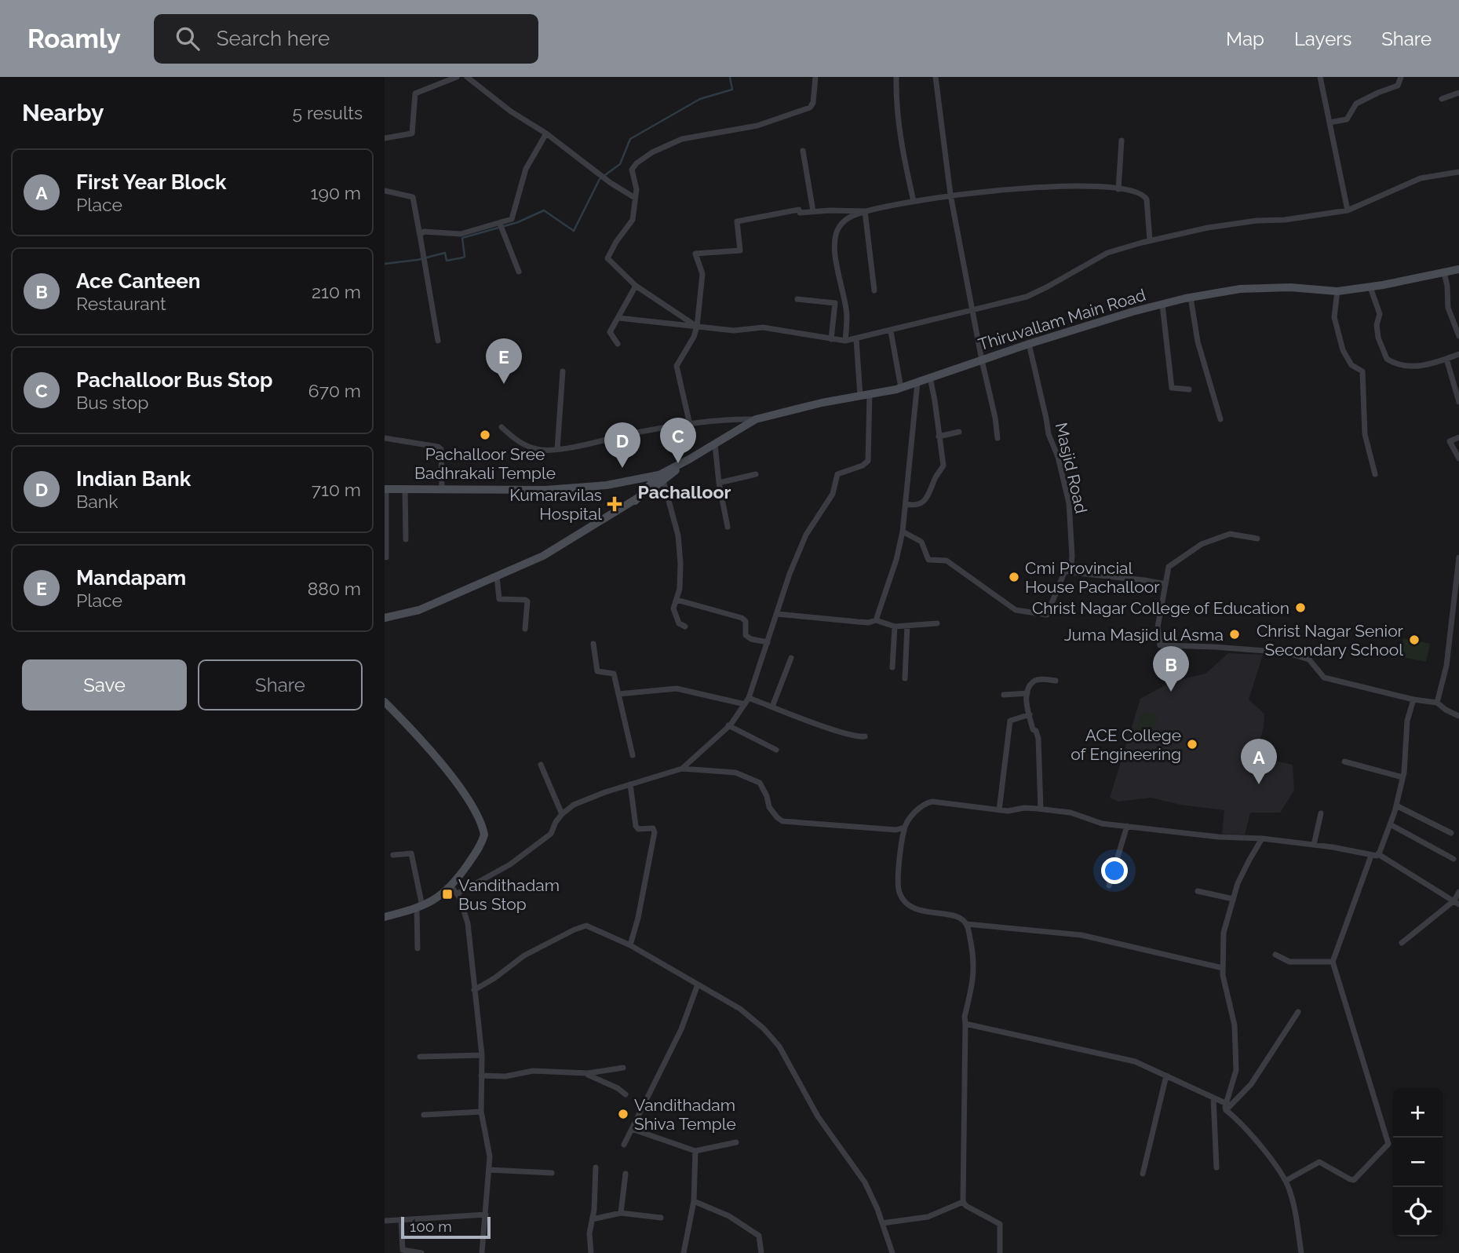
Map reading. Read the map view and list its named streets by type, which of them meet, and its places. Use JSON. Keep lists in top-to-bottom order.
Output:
{
  "streets": {
    "main road": ["Thiruvallam Main Road"],
    "street": ["Masjid Road"]
  },
  "crossings": [
    ["Thiruvallam Main Road", "Masjid Road"]
  ],
  "districts": ["Pachalloor"],
  "places": {
    "other": [
      "Pachalloor Sree Badhrakali Temple",
      "Cmi Provincial House Pachalloor",
      "Christ Nagar College of Education",
      "Juma Masjid ul Asma",
      "Christ Nagar Senior Secondary School",
      "ACE College of Engineering",
      "Vandithadam Shiva Temple"
    ],
    "health": ["Kumaravilas Hospital"],
    "transit": ["Vandithadam Bus Stop"]
  },
  "scale_bar": "100 m",
  "page": {
    "header": "Roamly",
    "search": "Search here",
    "nav": ["Map", "Layers", "Share"],
    "heading": ["Nearby", "5 results"],
    "list": [
      {
        "mark": "A",
        "name": "First Year Block",
        "note": "Place",
        "value": "190 m"
      },
      {
        "mark": "B",
        "name": "Ace Canteen",
        "note": "Restaurant",
        "value": "210 m"
      },
      {
        "mark": "C",
        "name": "Pachalloor Bus Stop",
        "note": "Bus stop",
        "value": "670 m"
      },
      {
        "mark": "D",
        "name": "Indian Bank",
        "note": "Bank",
        "value": "710 m"
      },
      {
        "mark": "E",
        "name": "Mandapam",
        "note": "Place",
        "value": "880 m"
      }
    ],
    "pins": [
      "E",
      "C",
      "D",
      "B",
      "A"
    ],
    "buttons": ["Save", "Share"],
    "map_buttons": ["+", "−"],
    "scale": "100 m"
  }
}
